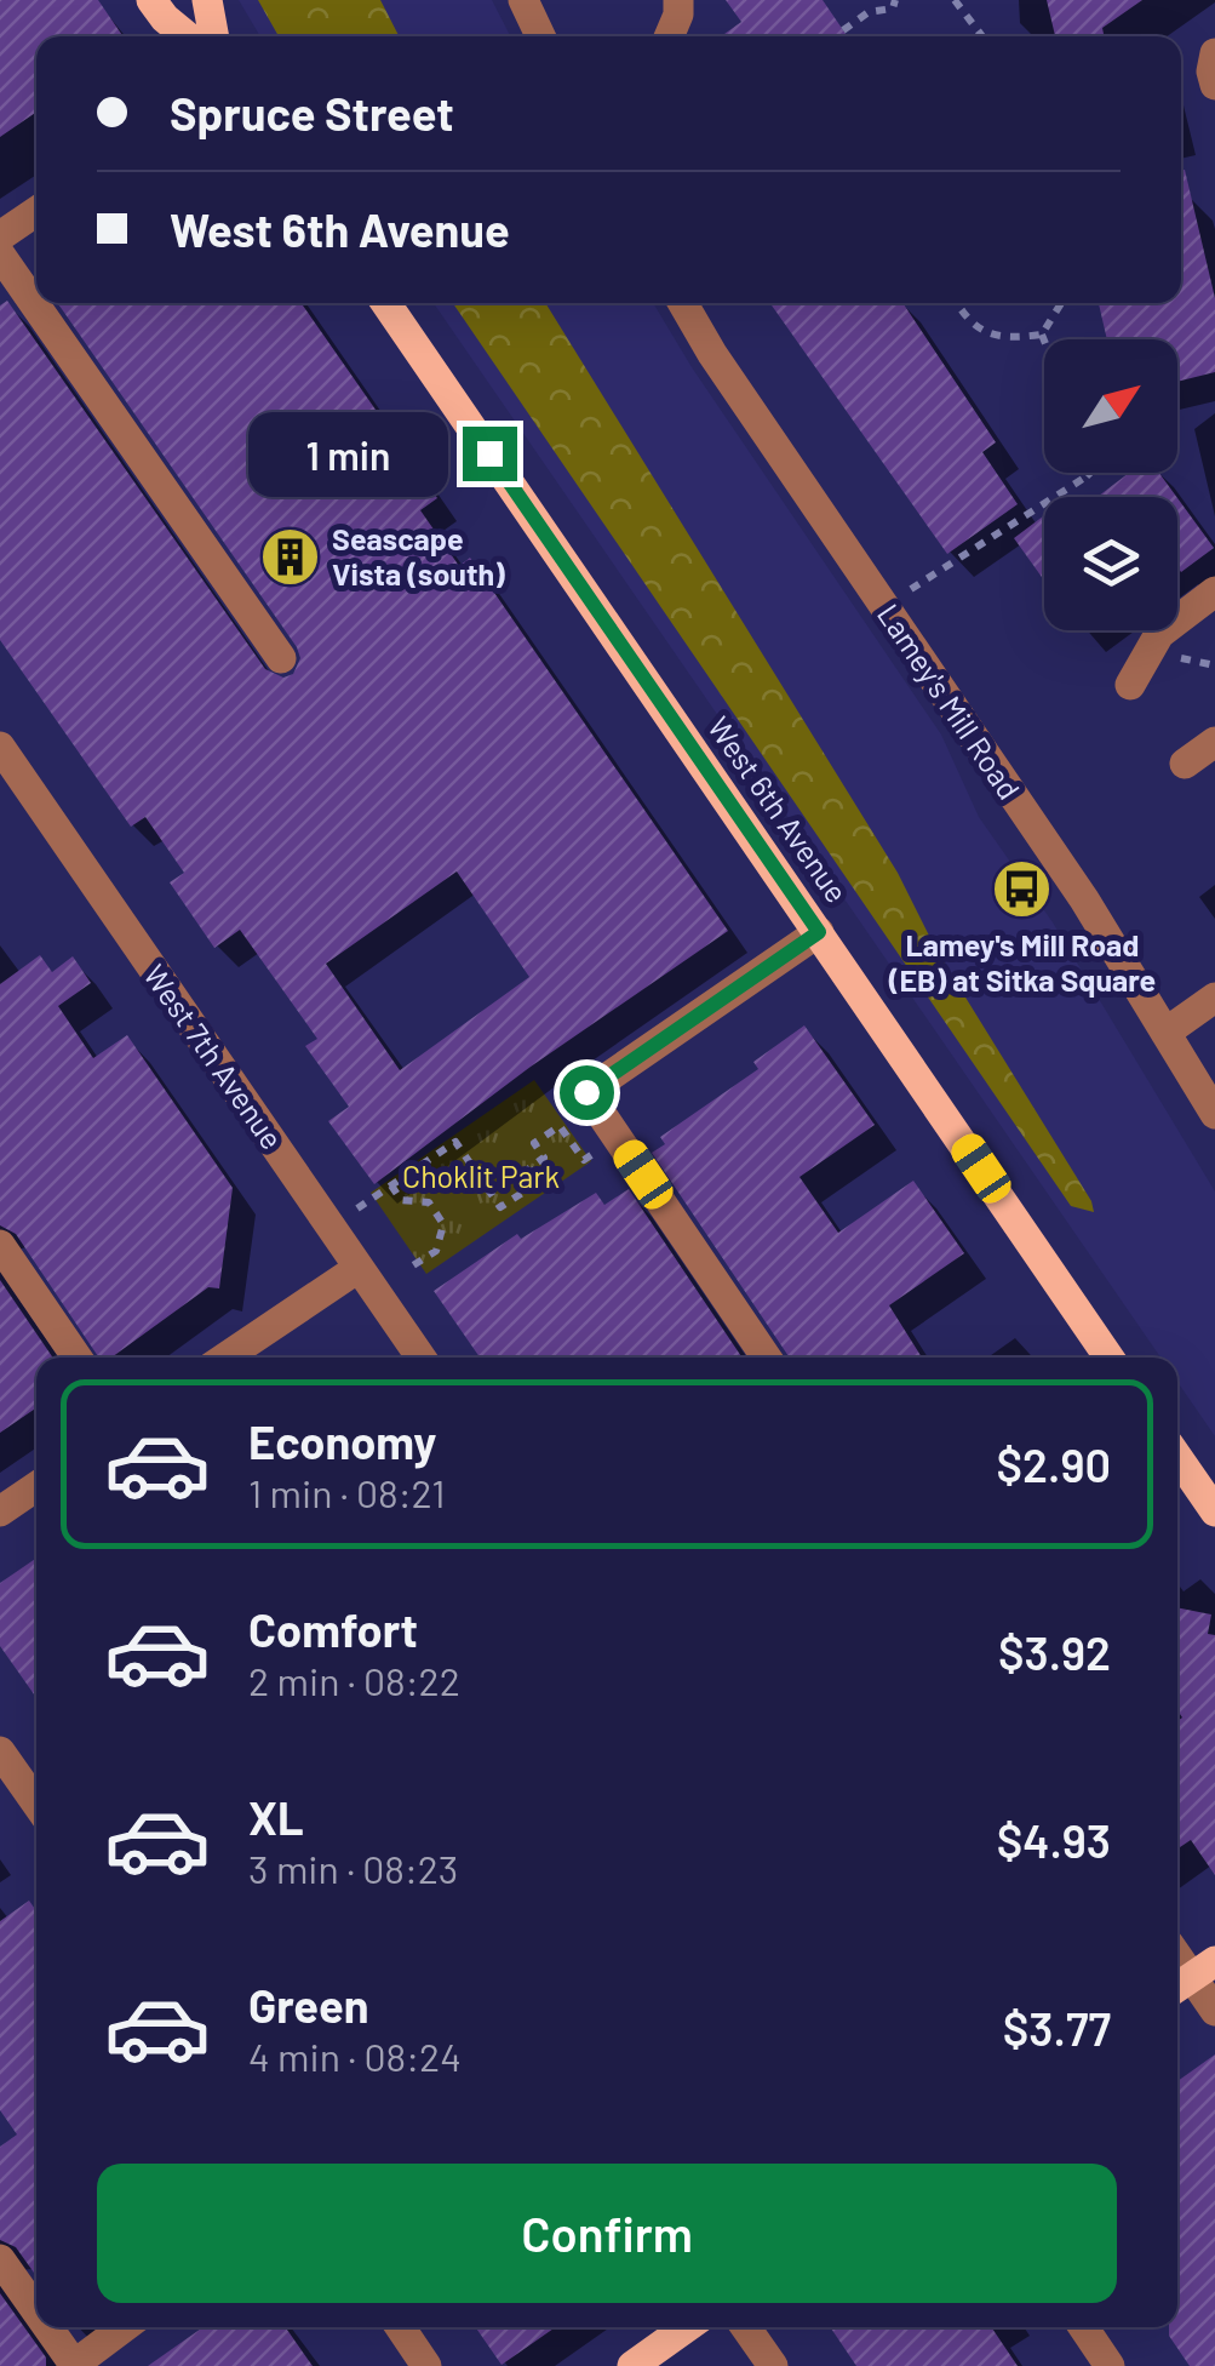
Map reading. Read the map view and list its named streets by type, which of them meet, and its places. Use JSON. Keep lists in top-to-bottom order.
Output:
{
  "streets": {
    "main road": ["West 6th Avenue"],
    "street": ["Lamey's Mill Road", "West 7th Avenue"]
  },
  "parks": ["Choklit Park"],
  "places": {
    "building": ["Seascape Vista (south)"],
    "bus stop": ["Lamey's Mill Road (EB) at Sitka Square"]
  },
  "north": "top right",
  "page": {
    "banner": ["Spruce Street", "West 6th Avenue"],
    "bubble": "1 min",
    "list": [
      {
        "name": "Economy",
        "note": "1 min · 08:21",
        "value": "$2.90"
      },
      {
        "name": "Comfort",
        "note": "2 min · 08:22",
        "value": "$3.92"
      },
      {
        "name": "XL",
        "note": "3 min · 08:23",
        "value": "$4.93"
      },
      {
        "name": "Green",
        "note": "4 min · 08:24",
        "value": "$3.77"
      }
    ],
    "buttons": "Confirm"
  }
}
